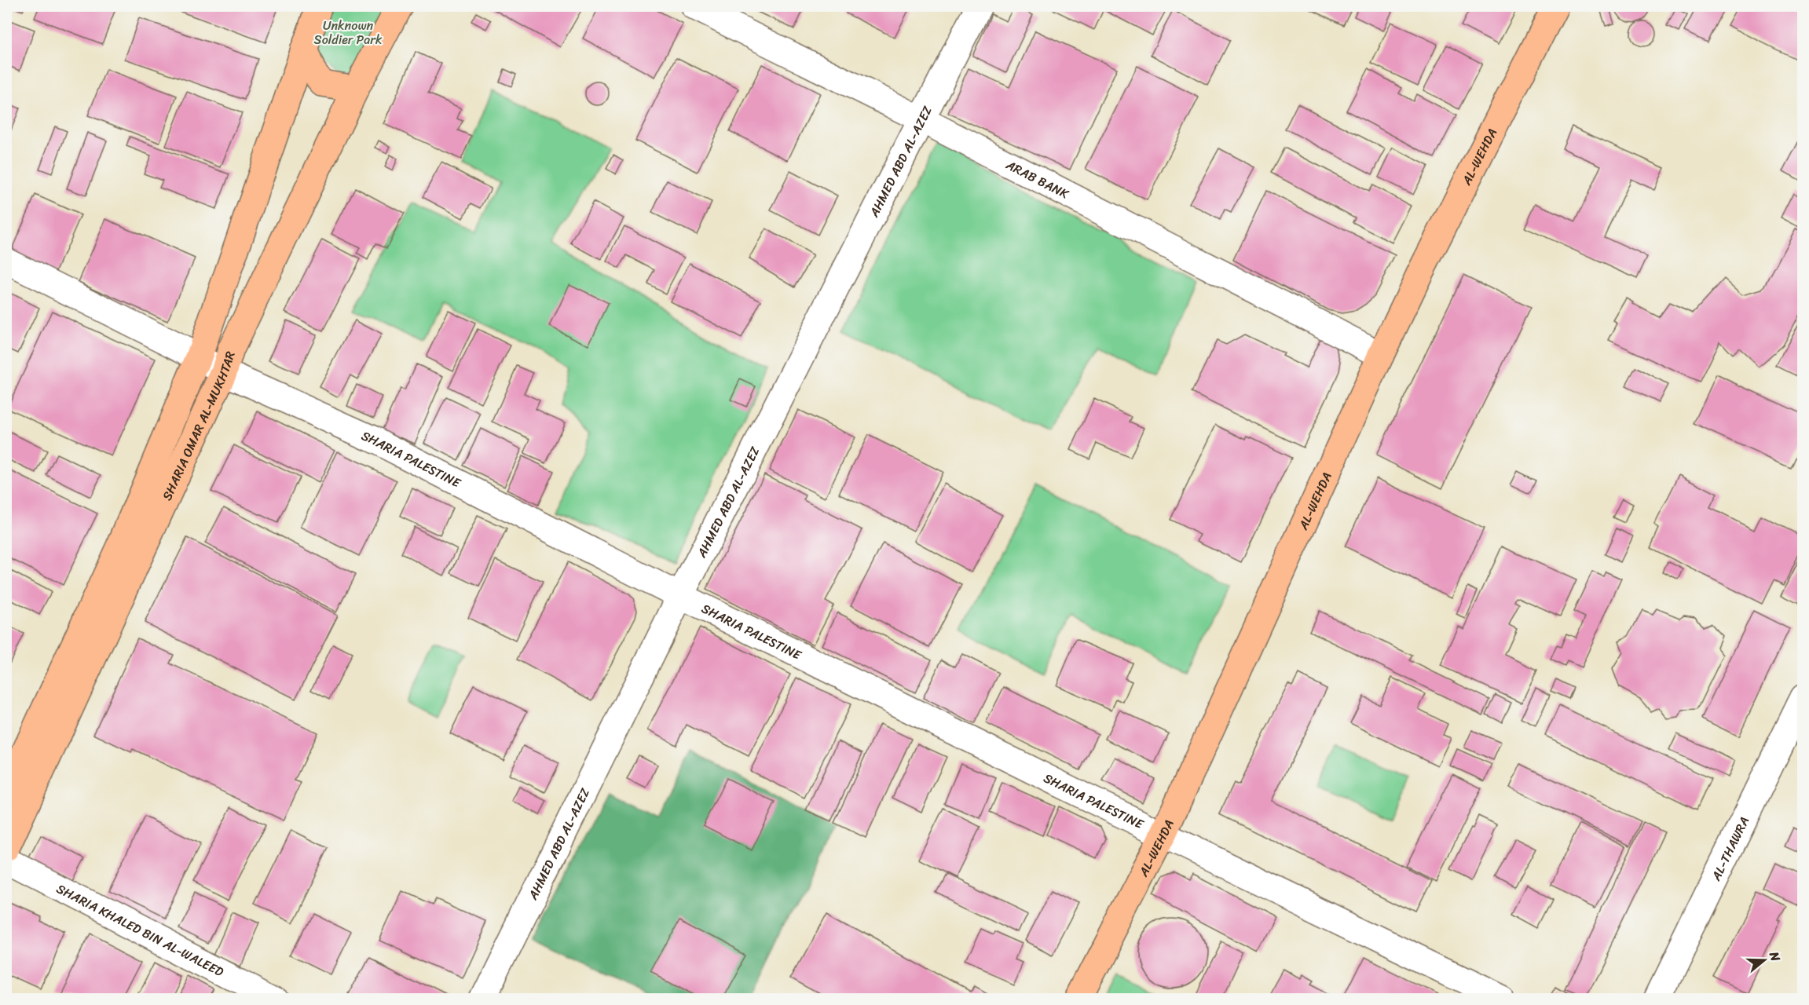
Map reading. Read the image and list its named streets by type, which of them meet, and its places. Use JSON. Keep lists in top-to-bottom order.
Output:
{
  "streets": {
    "main road": ["AL-WEHDA", "SHARIA OMAR AL-MUKHTAR"],
    "street": [
      "AHMED ABD AL-AZEZ",
      "ARAB BANK",
      "SHARIA PALESTINE",
      "AL-THAWRA",
      "SHARIA KHALED BIN AL-WALEED"
    ]
  },
  "crossings": [
    ["AL-WEHDA", "ARAB BANK"],
    ["AL-WEHDA", "SHARIA PALESTINE"],
    ["AHMED ABD AL-AZEZ", "ARAB BANK"],
    ["AHMED ABD AL-AZEZ", "SHARIA PALESTINE"],
    ["SHARIA OMAR AL-MUKHTAR", "SHARIA PALESTINE"]
  ],
  "parks": ["Unknown Soldier Park"],
  "north": "right"
}
